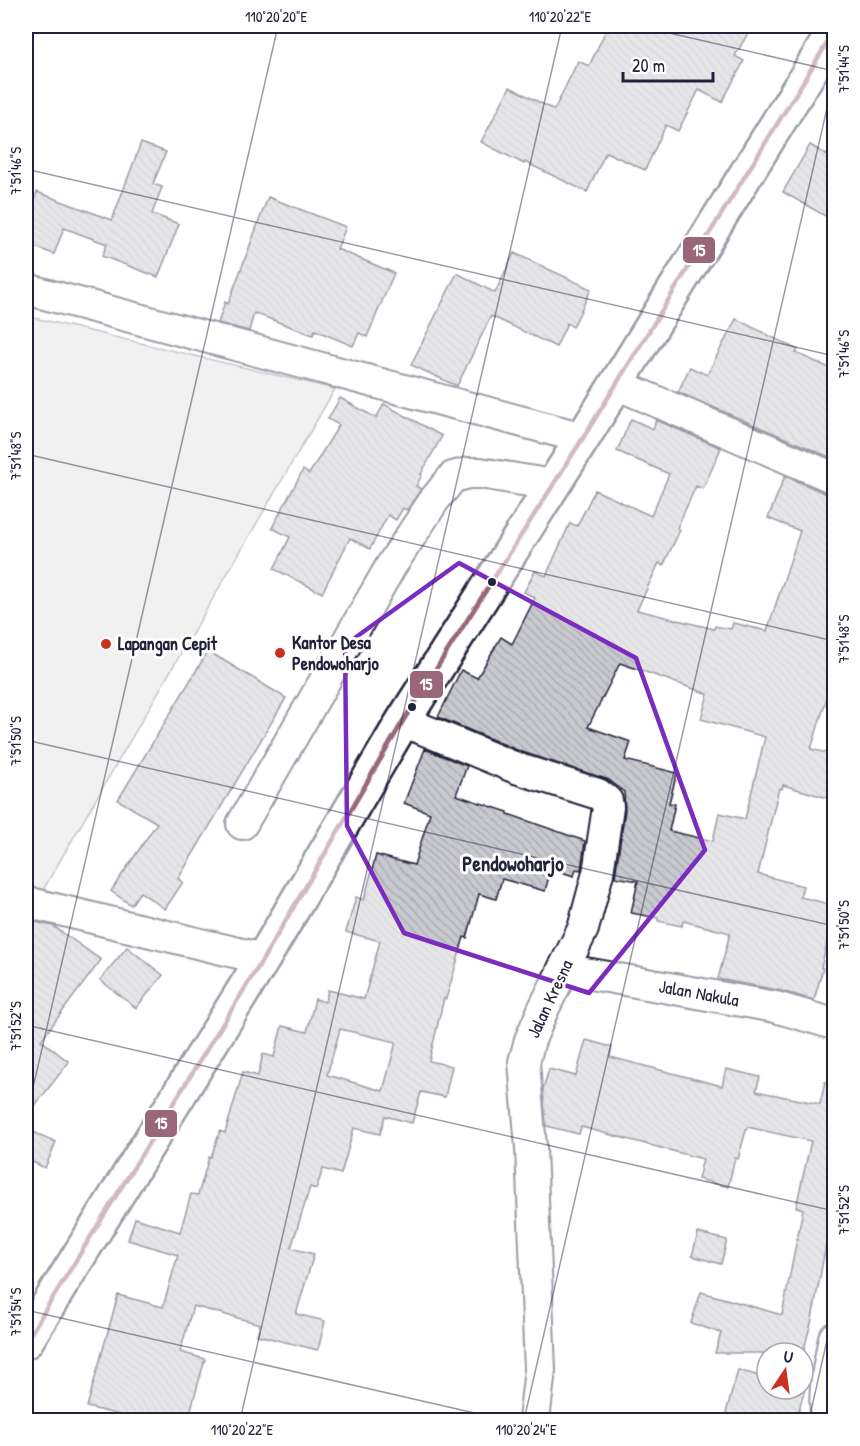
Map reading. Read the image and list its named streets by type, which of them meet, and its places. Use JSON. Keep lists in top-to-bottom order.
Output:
{
  "streets": {
    "street": ["Jalan Nakula", "Jalan Kresna"]
  },
  "crossings": [
    ["Jalan Nakula", "Jalan Kresna"]
  ],
  "districts": ["Pendowoharjo"],
  "places": ["Lapangan Cepit", "Kantor Desa Pendowoharjo"],
  "lines": ["transit line 15"],
  "scale_bar": "20 m",
  "north": "top",
  "coordinates": [
    "110°20'20\"E",
    "110°20'22\"E",
    "7°51'44\"S",
    "7°51'46\"S",
    "7°51'48\"S",
    "7°51'50\"S",
    "7°51'52\"S",
    "7°51'54\"S",
    "110°20'24\"E"
  ]
}
